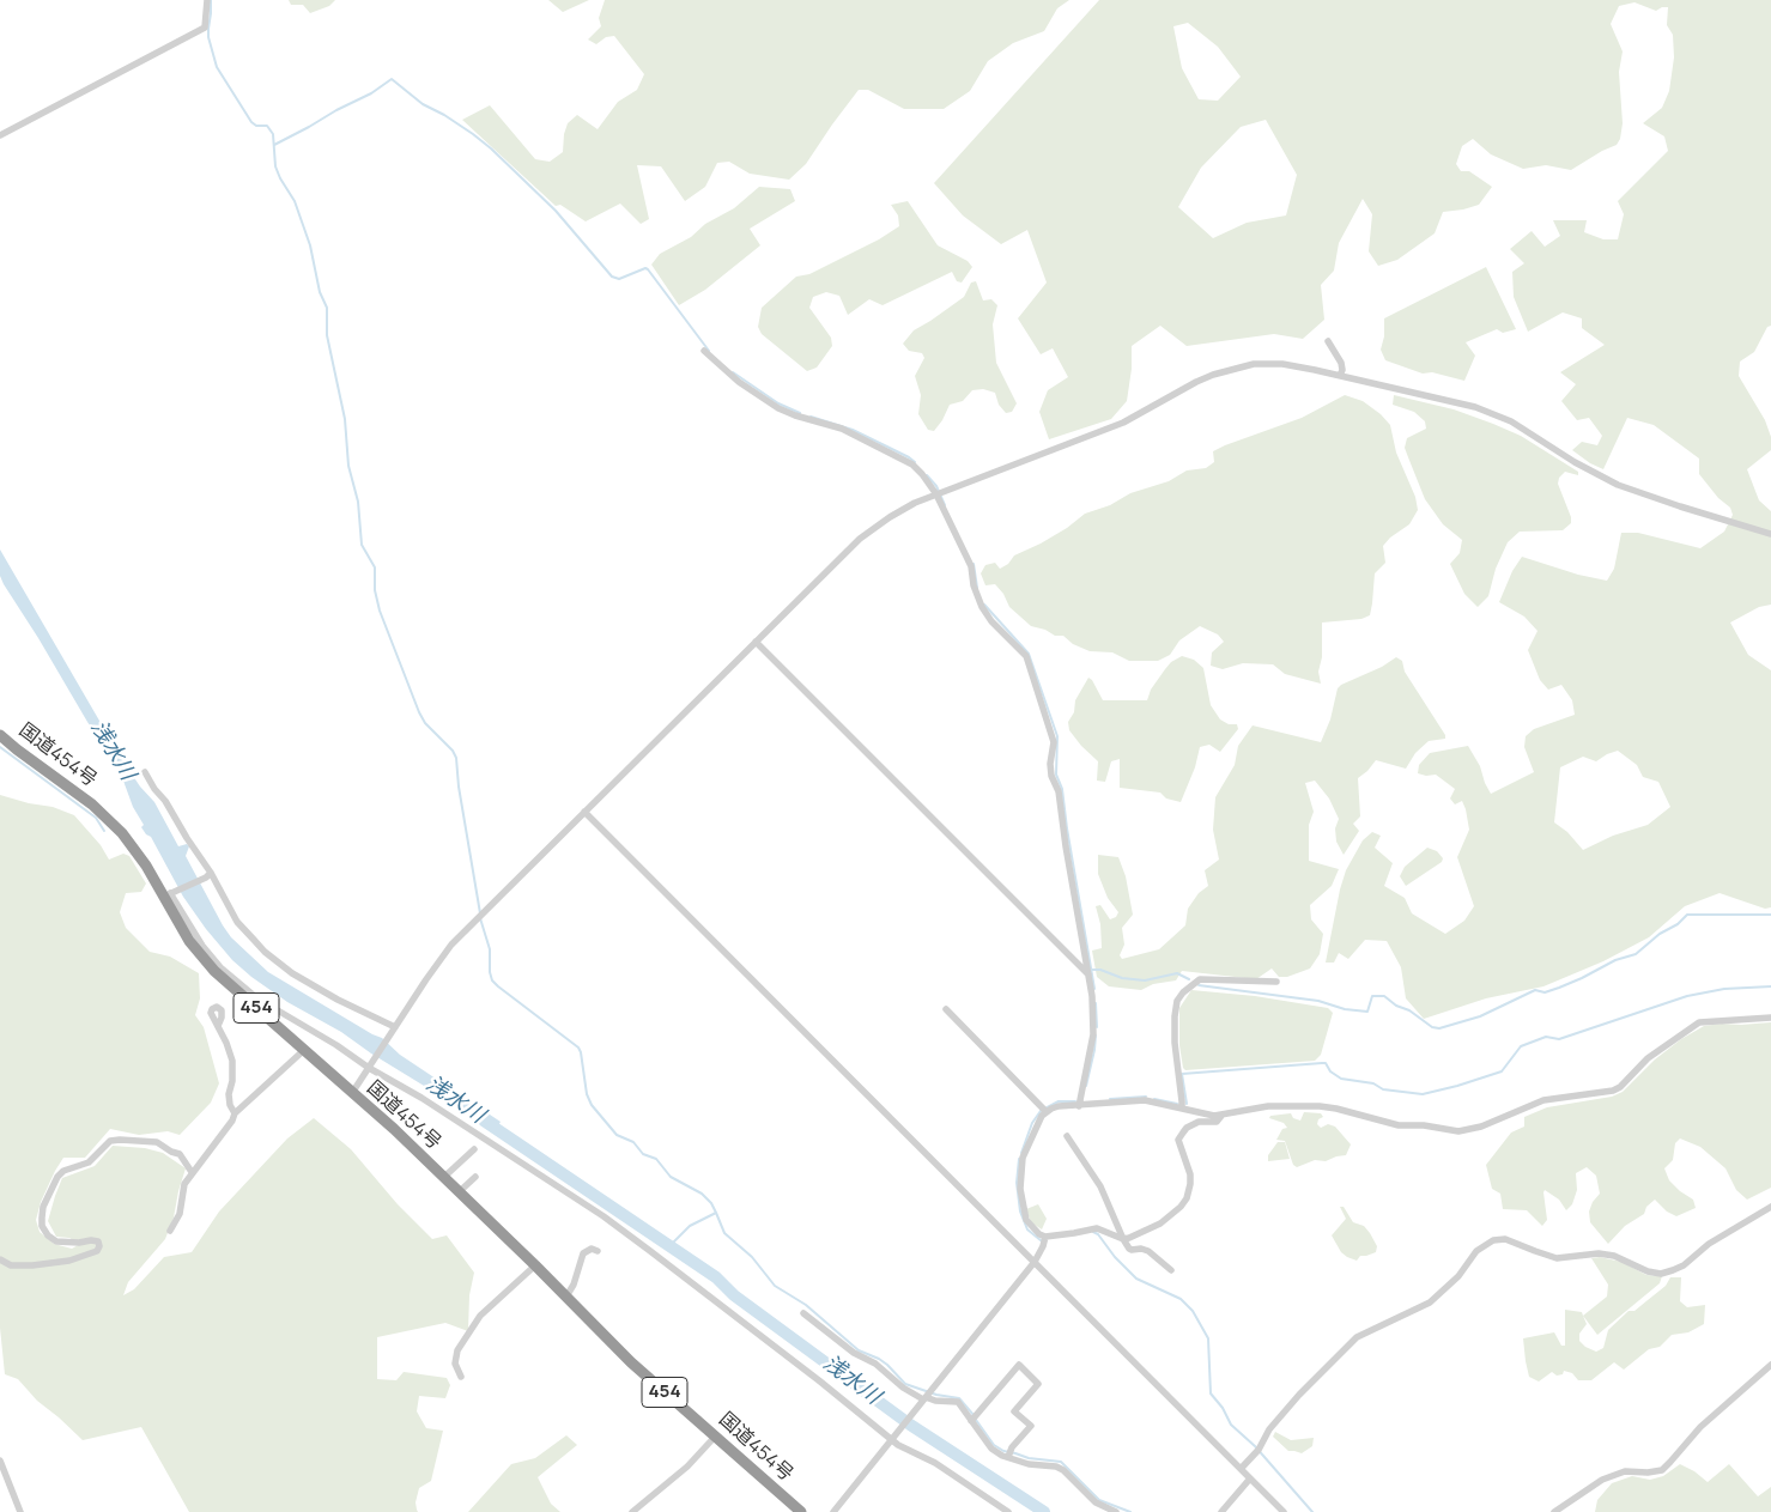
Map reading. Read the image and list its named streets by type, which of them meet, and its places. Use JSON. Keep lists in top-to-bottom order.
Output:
{
  "streets": {
    "highway": ["国道454号", "454"]
  },
  "water": ["浅水川"]
}
